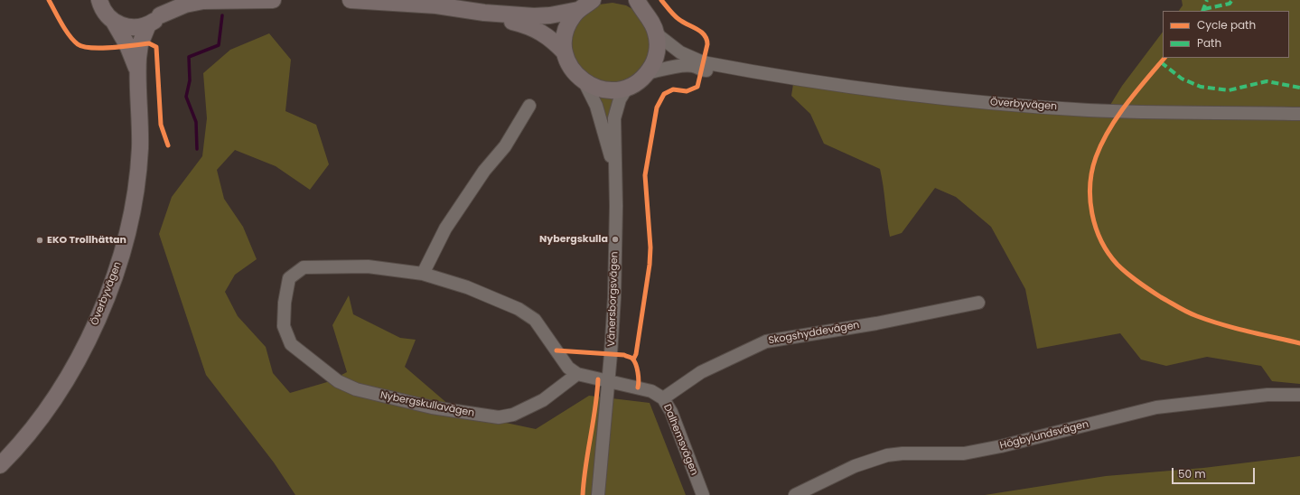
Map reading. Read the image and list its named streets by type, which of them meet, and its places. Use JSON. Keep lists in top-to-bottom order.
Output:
{
  "streets": {
    "main road": ["Överbyvägen", "Vänersborgsvägen"],
    "street": [
      "Skogshyddevägen",
      "Nybergskullavägen",
      "Högbylundsvägen",
      "Dalhemsvägen"
    ]
  },
  "crossings": [
    ["Överbyvägen", "Vänersborgsvägen"],
    ["Vänersborgsvägen", "Nybergskullavägen"],
    ["Vänersborgsvägen", "Dalhemsvägen"],
    ["Skogshyddevägen", "Dalhemsvägen"],
    ["Nybergskullavägen", "Dalhemsvägen"]
  ],
  "places": ["Nybergskulla", "EKO Trollhättan"],
  "legend": ["Cycle path", "Path"],
  "scale_bar": "50 m"
}
